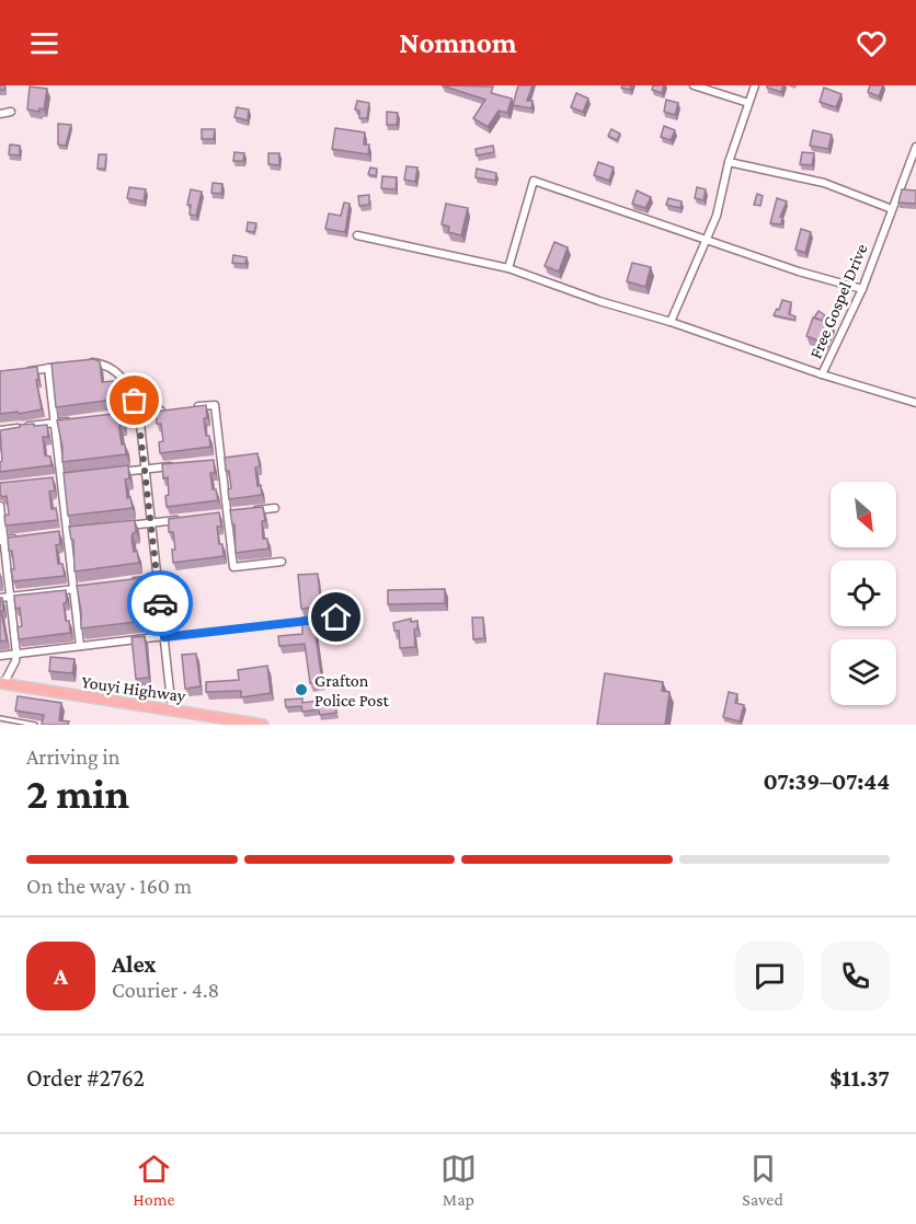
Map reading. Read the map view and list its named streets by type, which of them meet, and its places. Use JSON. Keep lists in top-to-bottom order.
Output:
{
  "streets": {
    "main road": ["Youyi Highway"],
    "street": ["Free Gospel Drive"]
  },
  "places": ["Grafton Police Post"],
  "north": "bottom right",
  "page": {
    "header": "Nomnom",
    "heading": ["2 min", "Arriving in", "07:39–07:44"],
    "panel": [
      "Alex",
      "Courier · 4.8",
      "Order #2762",
      "$11.37"
    ],
    "bar": "On the way · 160 m",
    "round": "A",
    "tabs": ["Home", "Map", "Saved"]
  }
}
